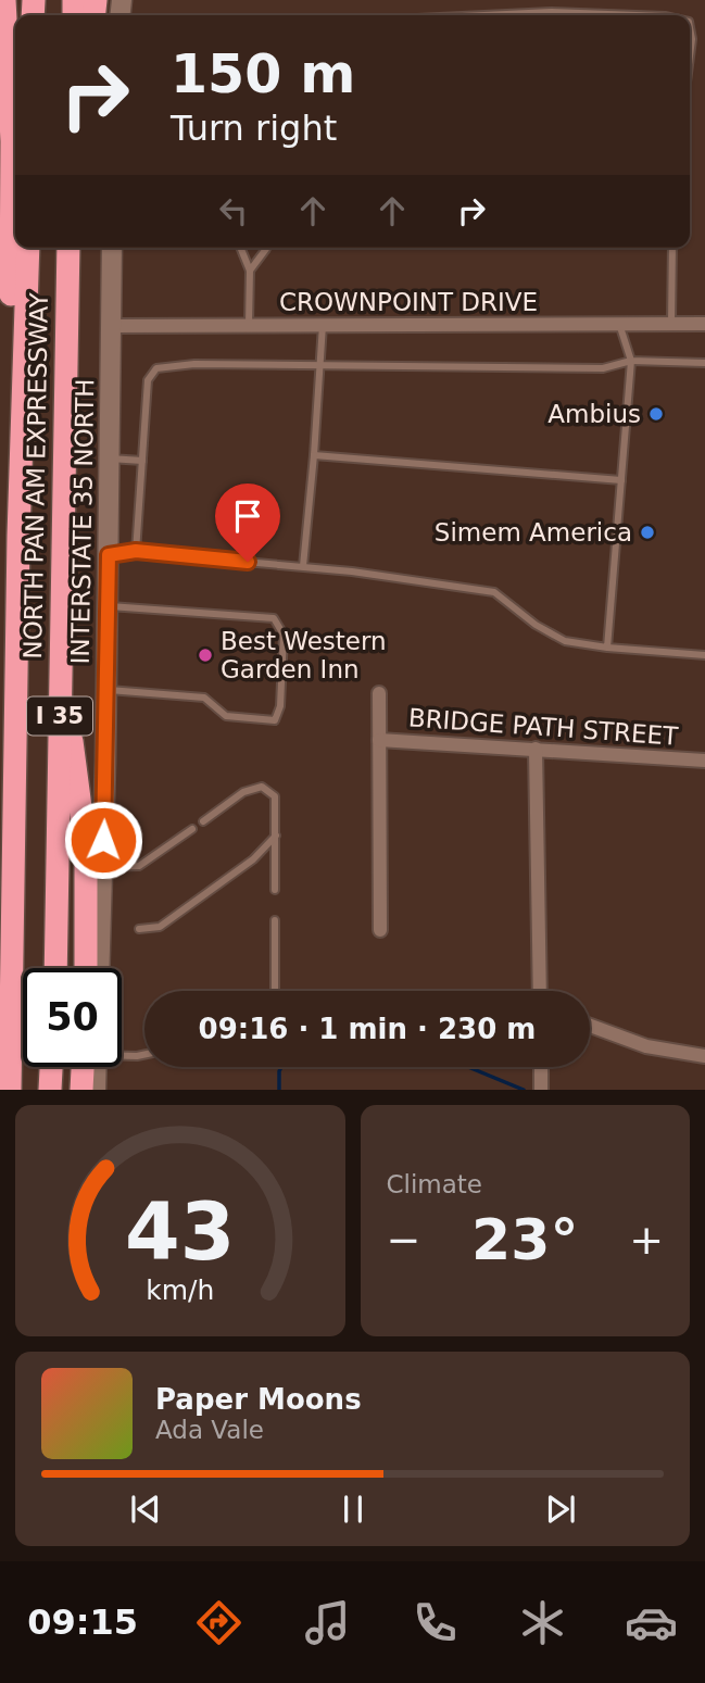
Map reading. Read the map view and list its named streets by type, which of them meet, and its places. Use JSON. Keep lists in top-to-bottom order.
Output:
{
  "streets": {
    "highway": ["NORTH PAN AM EXPRESSWAY", "I 35"],
    "main road": ["INTERSTATE 35 NORTH"],
    "street": ["CROWNPOINT DRIVE", "BRIDGE PATH STREET"]
  },
  "crossings": [
    ["CROWNPOINT DRIVE", "INTERSTATE 35 NORTH"]
  ],
  "places": ["Ambius", "Simem America", "Best Western Garden Inn"],
  "page": {
    "turn": ["150 m", "Turn right"],
    "limit": "50",
    "trip": "09:16 · 1 min · 230 m",
    "tile": "Climate",
    "heat": ["−", "23°", "+"],
    "song": ["Paper Moons", "Ada Vale"],
    "tabs": "09:15",
    "gauge": ["43", "km/h"]
  }
}
